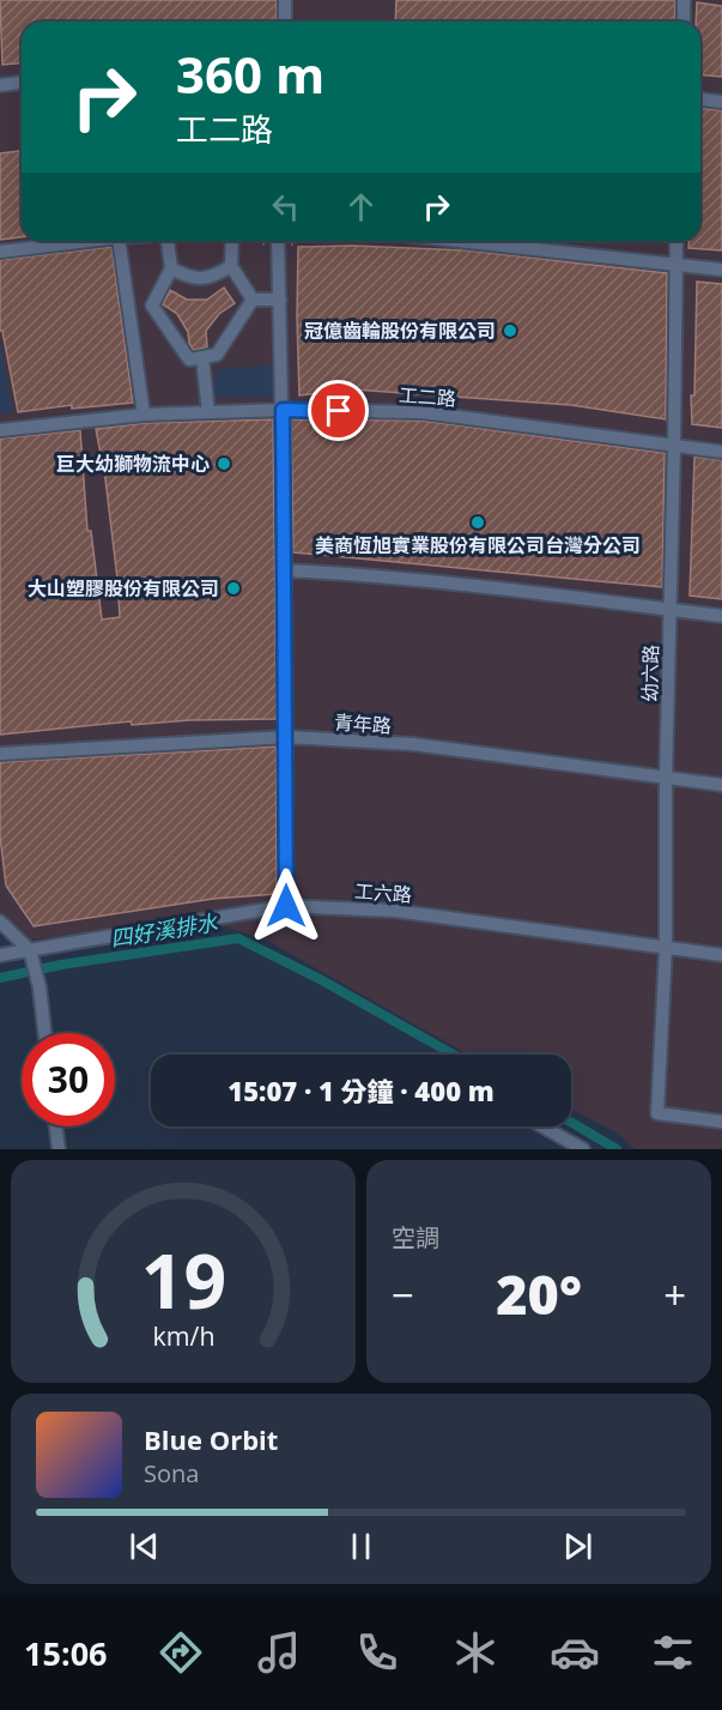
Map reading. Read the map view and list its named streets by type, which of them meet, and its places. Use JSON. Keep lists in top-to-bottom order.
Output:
{
  "streets": {
    "street": [
      "工二路",
      "幼六路",
      "青年路",
      "工六路"
    ]
  },
  "crossings": [
    ["工二路", "幼六路"],
    ["幼六路", "青年路"],
    ["幼六路", "工六路"]
  ],
  "water": ["四好溪排水"],
  "places": [
    "冠億齒輪股份有限公司",
    "巨大幼獅物流中心",
    "美商恆旭實業股份有限公司台灣分公司",
    "大山塑膠股份有限公司"
  ],
  "page": {
    "turn": ["360 m", "工二路"],
    "limit": "30",
    "trip": "15:07 · 1 分鐘 · 400 m",
    "tile": "空調",
    "heat": ["−", "20°", "+"],
    "song": ["Blue Orbit", "Sona"],
    "tabs": "15:06",
    "gauge": ["19", "km/h"]
  }
}
